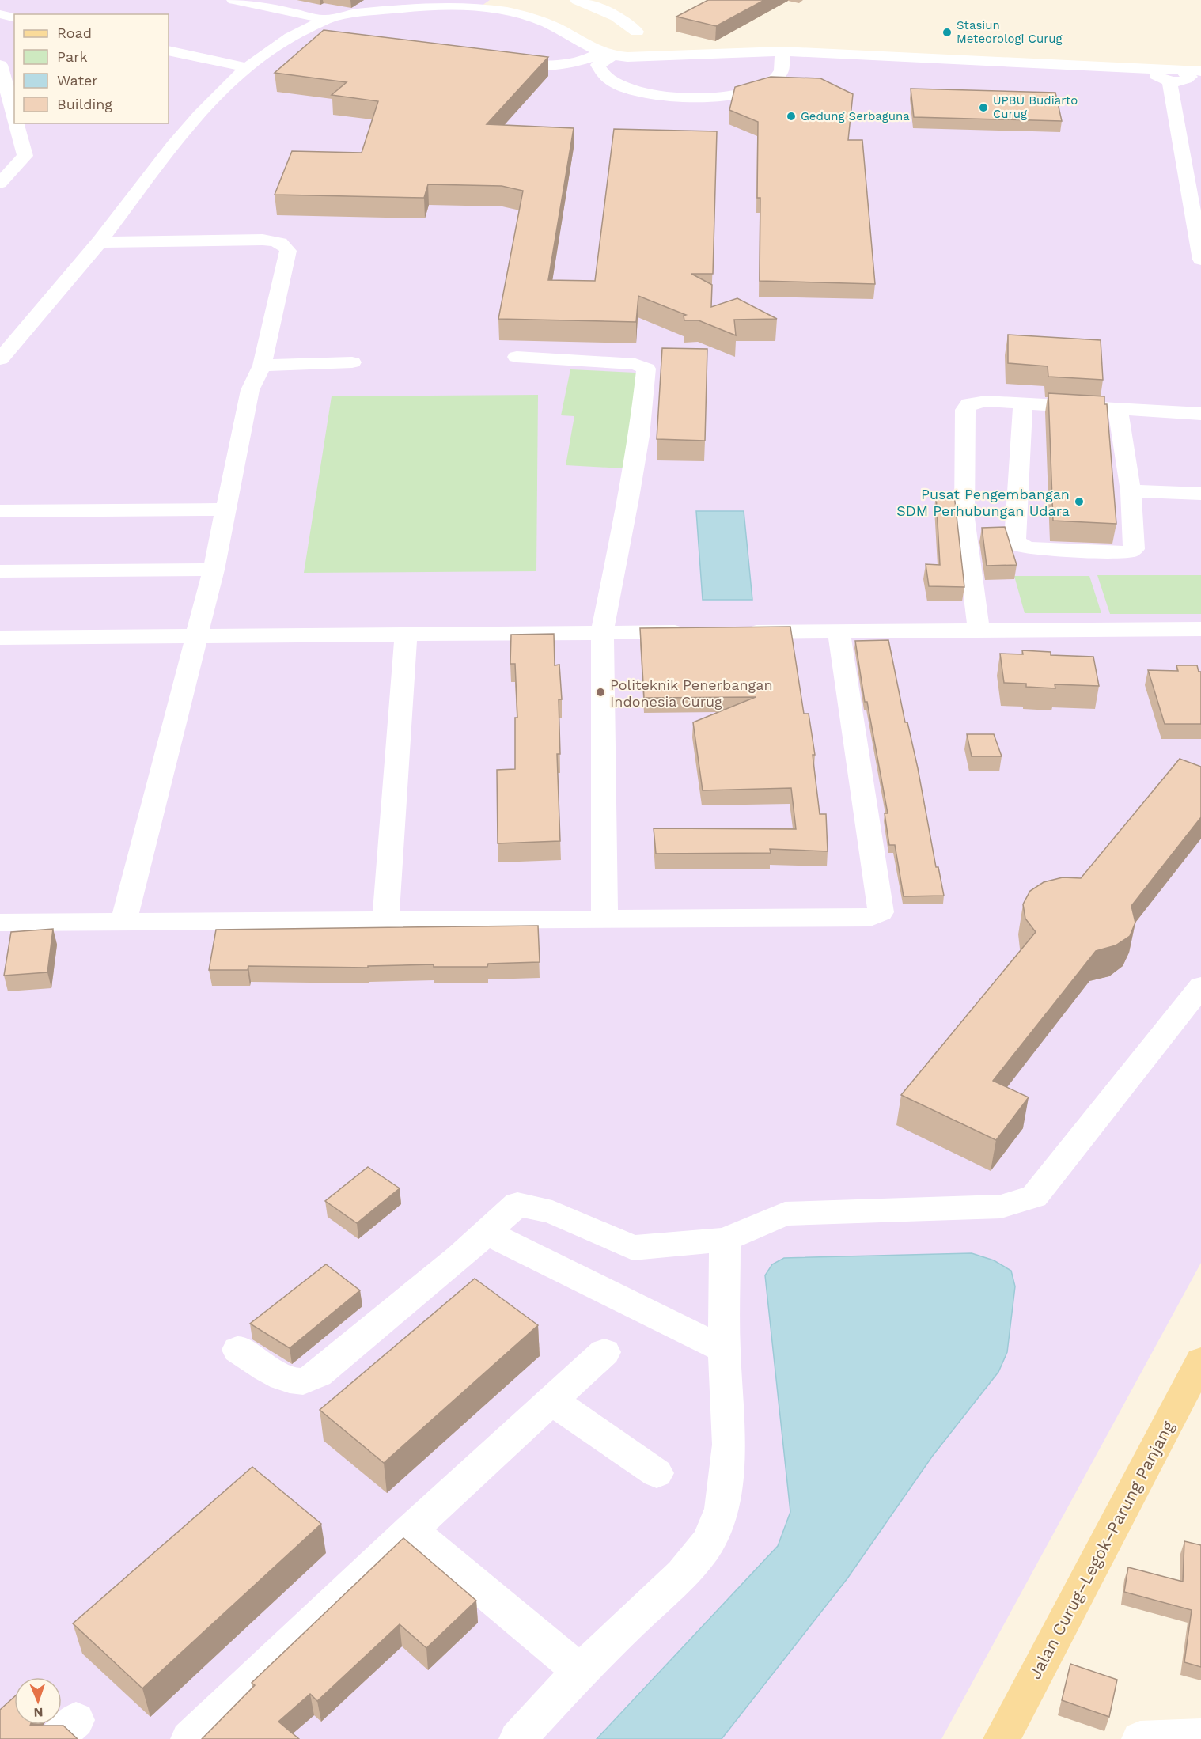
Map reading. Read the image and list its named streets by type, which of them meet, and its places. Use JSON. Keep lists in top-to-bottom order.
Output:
{
  "streets": {
    "main road": ["Jalan Curug–Legok–Parung Panjang"]
  },
  "places": [
    "Stasiun Meteorologi Curug",
    "UPBU Budiarto Curug",
    "Gedung Serbaguna",
    "Pusat Pengembangan SDM Perhubungan Udara",
    "Politeknik Penerbangan Indonesia Curug"
  ],
  "legend": [
    "Road",
    "Park",
    "Water",
    "Building"
  ],
  "north": "bottom"
}
